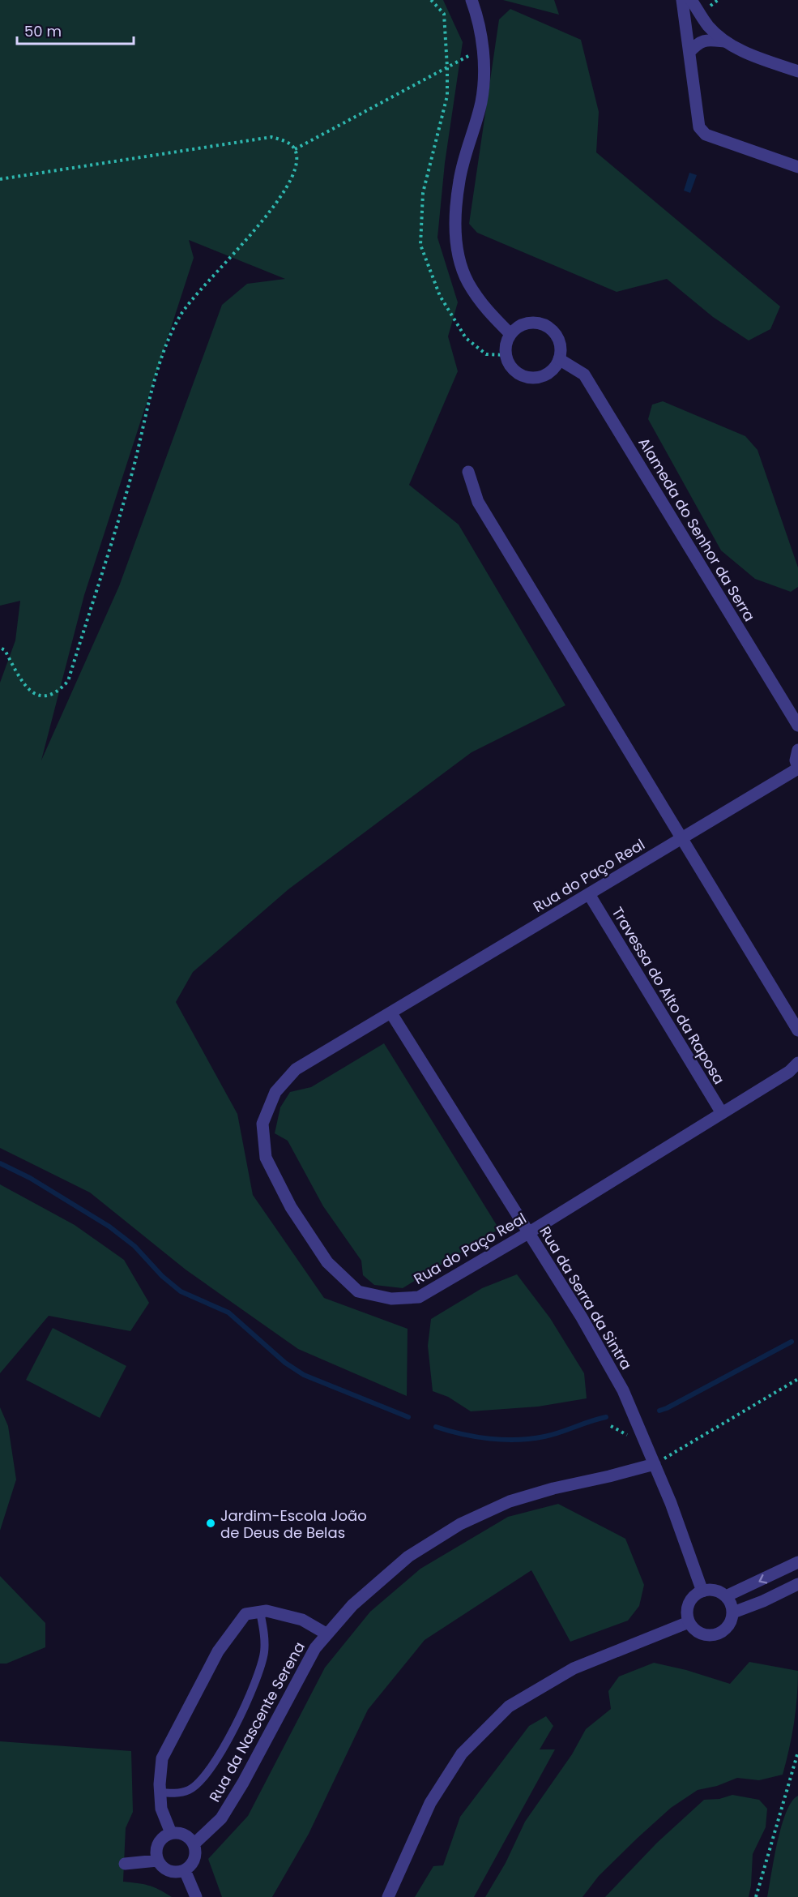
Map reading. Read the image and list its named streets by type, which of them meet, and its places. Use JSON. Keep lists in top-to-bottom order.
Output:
{
  "streets": {
    "street": [
      "Alameda do Senhor da Serra",
      "Rua do Paço Real",
      "Travessa do Alto da Raposa",
      "Rua da Serra da Sintra",
      "Rua da Nascente Serena"
    ]
  },
  "crossings": [
    ["Rua do Paço Real", "Travessa do Alto da Raposa"],
    ["Rua do Paço Real", "Rua da Serra da Sintra"],
    ["Rua da Serra da Sintra", "Rua da Nascente Serena"]
  ],
  "places": ["Jardim-Escola João de Deus de Belas"],
  "scale_bar": "50 m"
}
